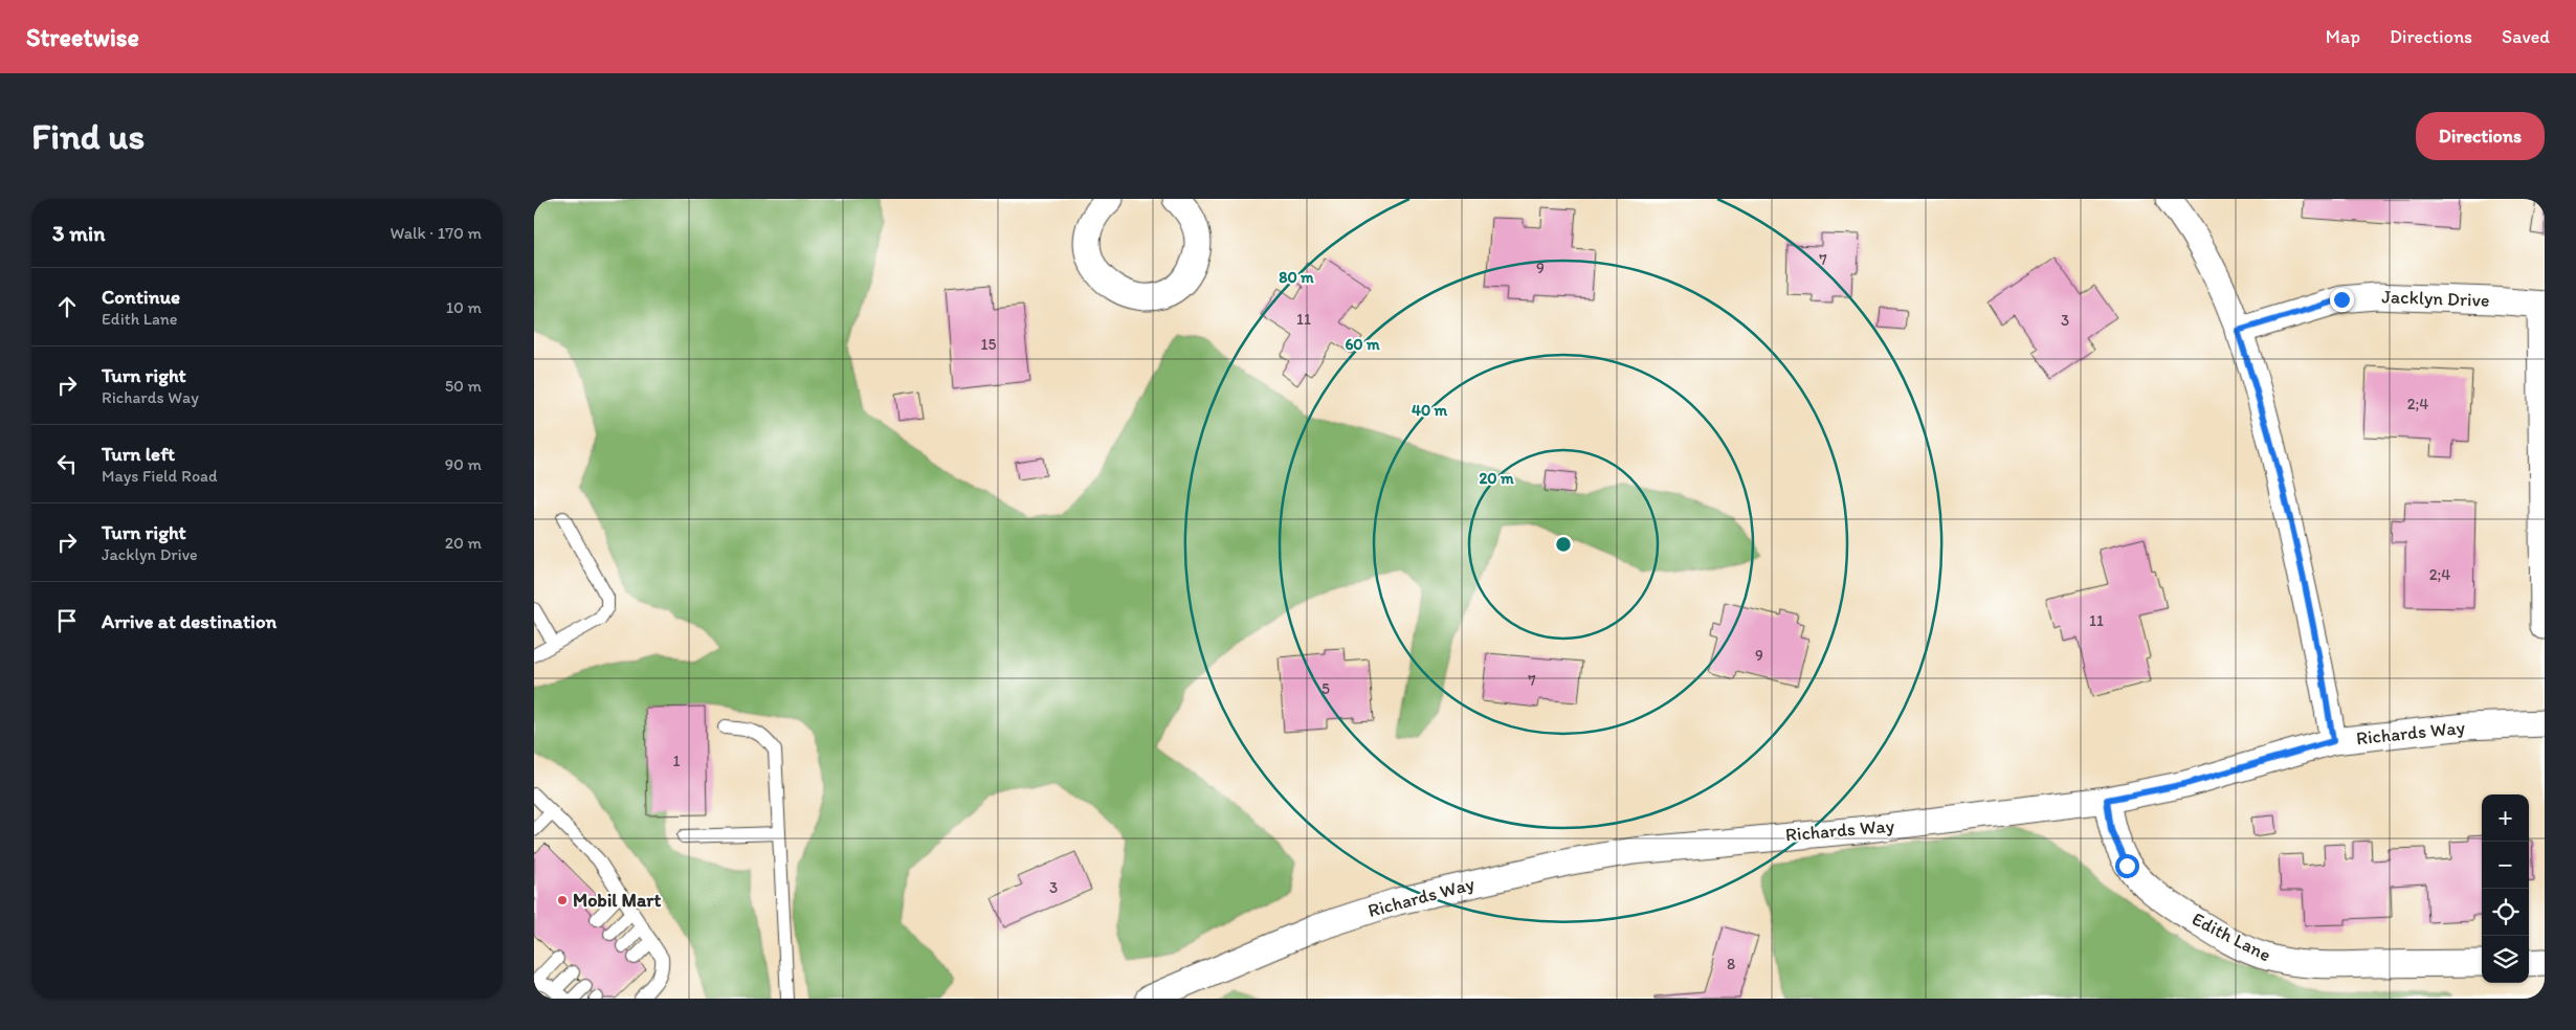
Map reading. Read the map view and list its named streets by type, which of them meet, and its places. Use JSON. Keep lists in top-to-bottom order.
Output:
{
  "streets": {
    "street": ["Jacklyn Drive", "Richards Way", "Edith Lane"]
  },
  "crossings": [
    ["Richards Way", "Edith Lane"]
  ],
  "places": ["Mobil Mart"],
  "house_numbers": [
    "7",
    "9",
    "11",
    "3",
    "15",
    "2;4",
    "2;4",
    "11",
    "9",
    "7",
    "5",
    "1",
    "3",
    "8"
  ],
  "page": {
    "header": "Streetwise",
    "nav": ["Map", "Directions", "Saved"],
    "buttons": "Directions",
    "title": "Find us",
    "heading": ["3 min", "Walk · 170 m"],
    "list": [
      ["Continue", "Edith Lane", "10 m"],
      ["Turn right", "Richards Way", "50 m"],
      ["Turn left", "Mays Field Road", "90 m"],
      ["Turn right", "Jacklyn Drive", "20 m"],
      "Arrive at destination"
    ],
    "map_buttons": ["+", "−"]
  },
  "rings": [
    "80 m",
    "60 m",
    "40 m",
    "20 m"
  ]
}
